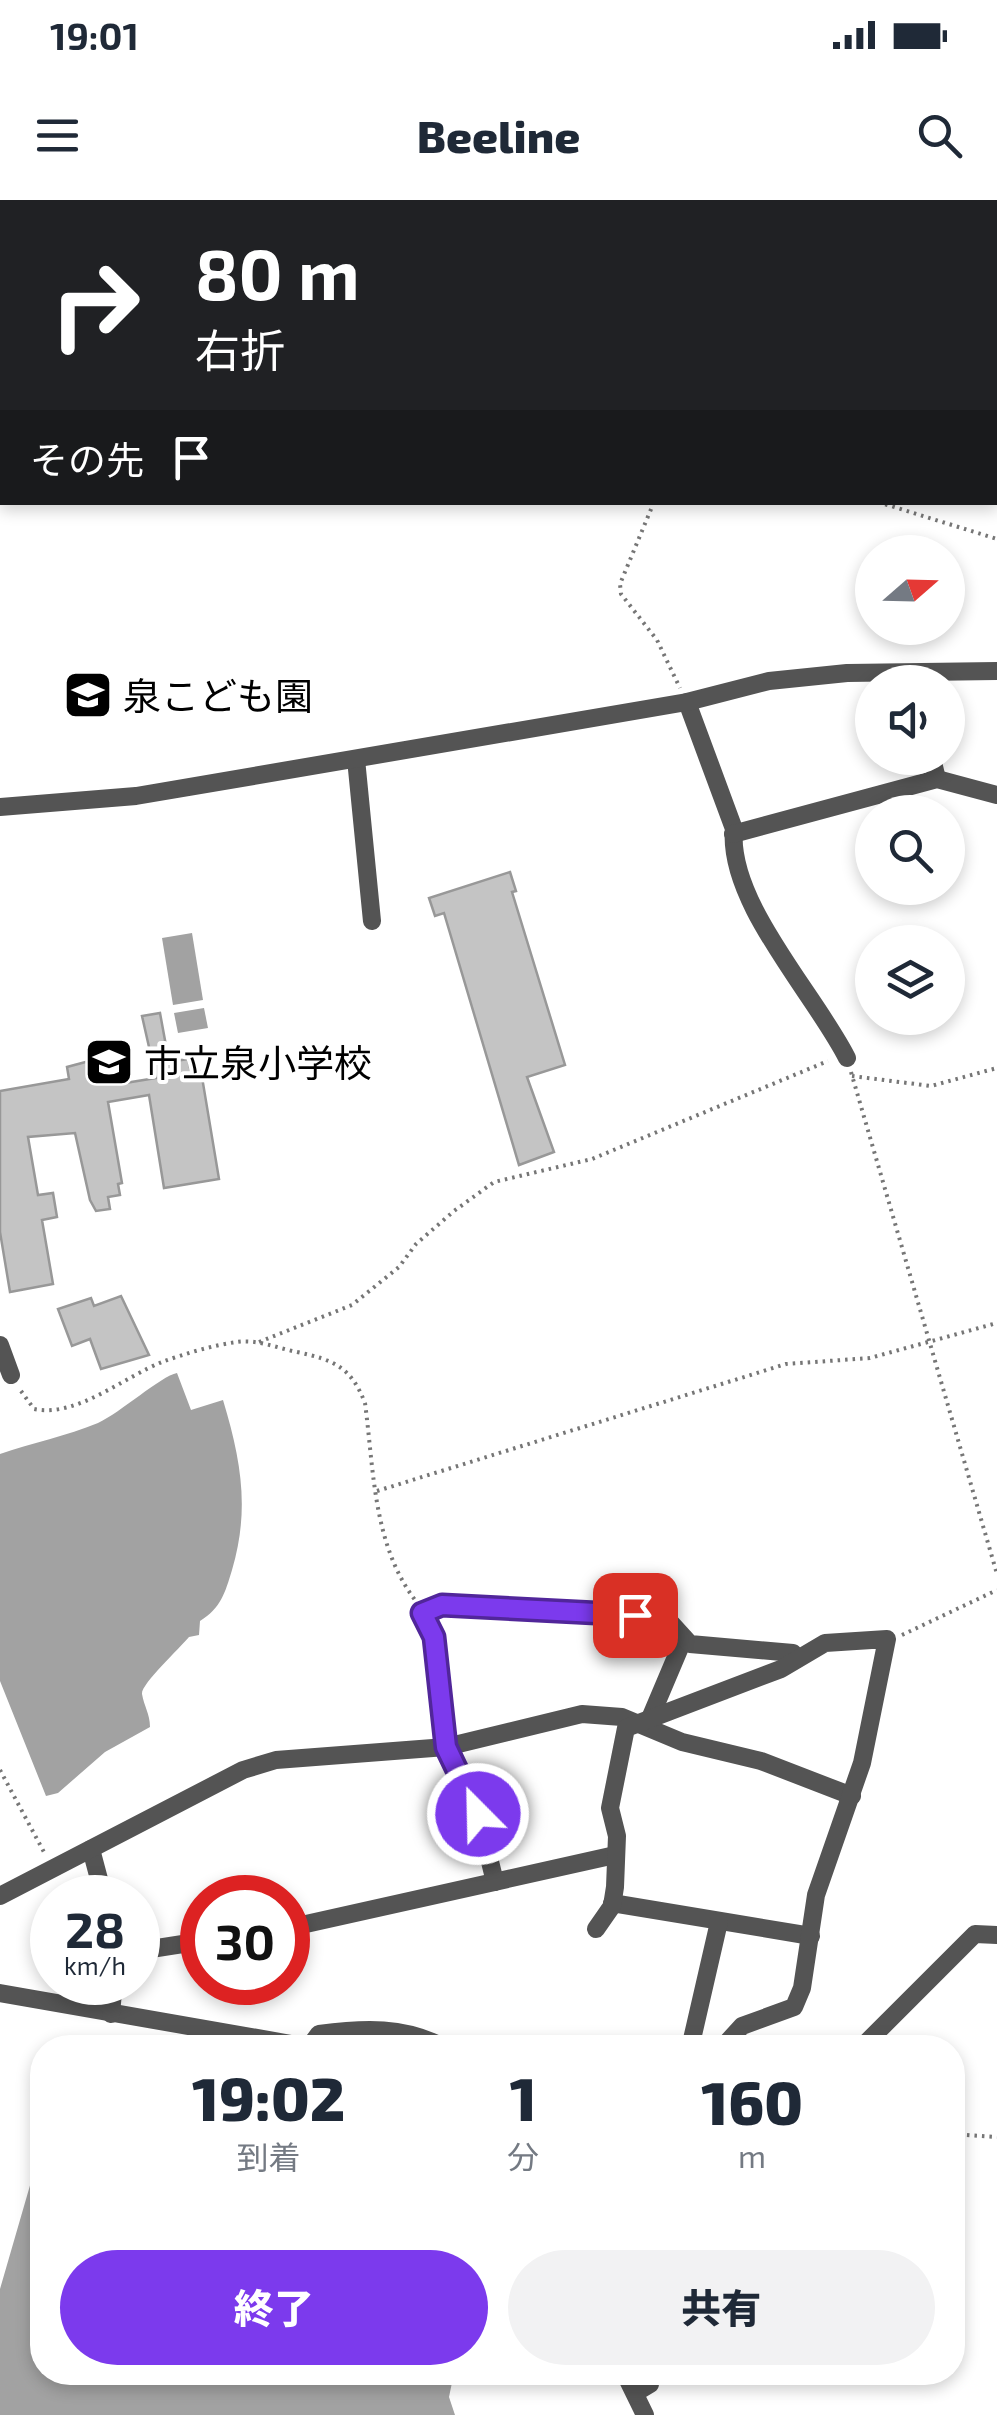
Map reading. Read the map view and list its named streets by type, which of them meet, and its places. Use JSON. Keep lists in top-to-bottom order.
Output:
{
  "places": {
    "school or university": ["泉こども園", "市立泉小学校"]
  },
  "north": "right",
  "page": {
    "status": "19:01",
    "header": "Beeline",
    "turn": ["80 m", "右折"],
    "then": "その先",
    "speed": "28 km/h",
    "limit": "30",
    "eta": [
      "19:02",
      "到着",
      "1",
      "分",
      "160",
      "m"
    ],
    "buttons": ["終了", "共有"]
  }
}
